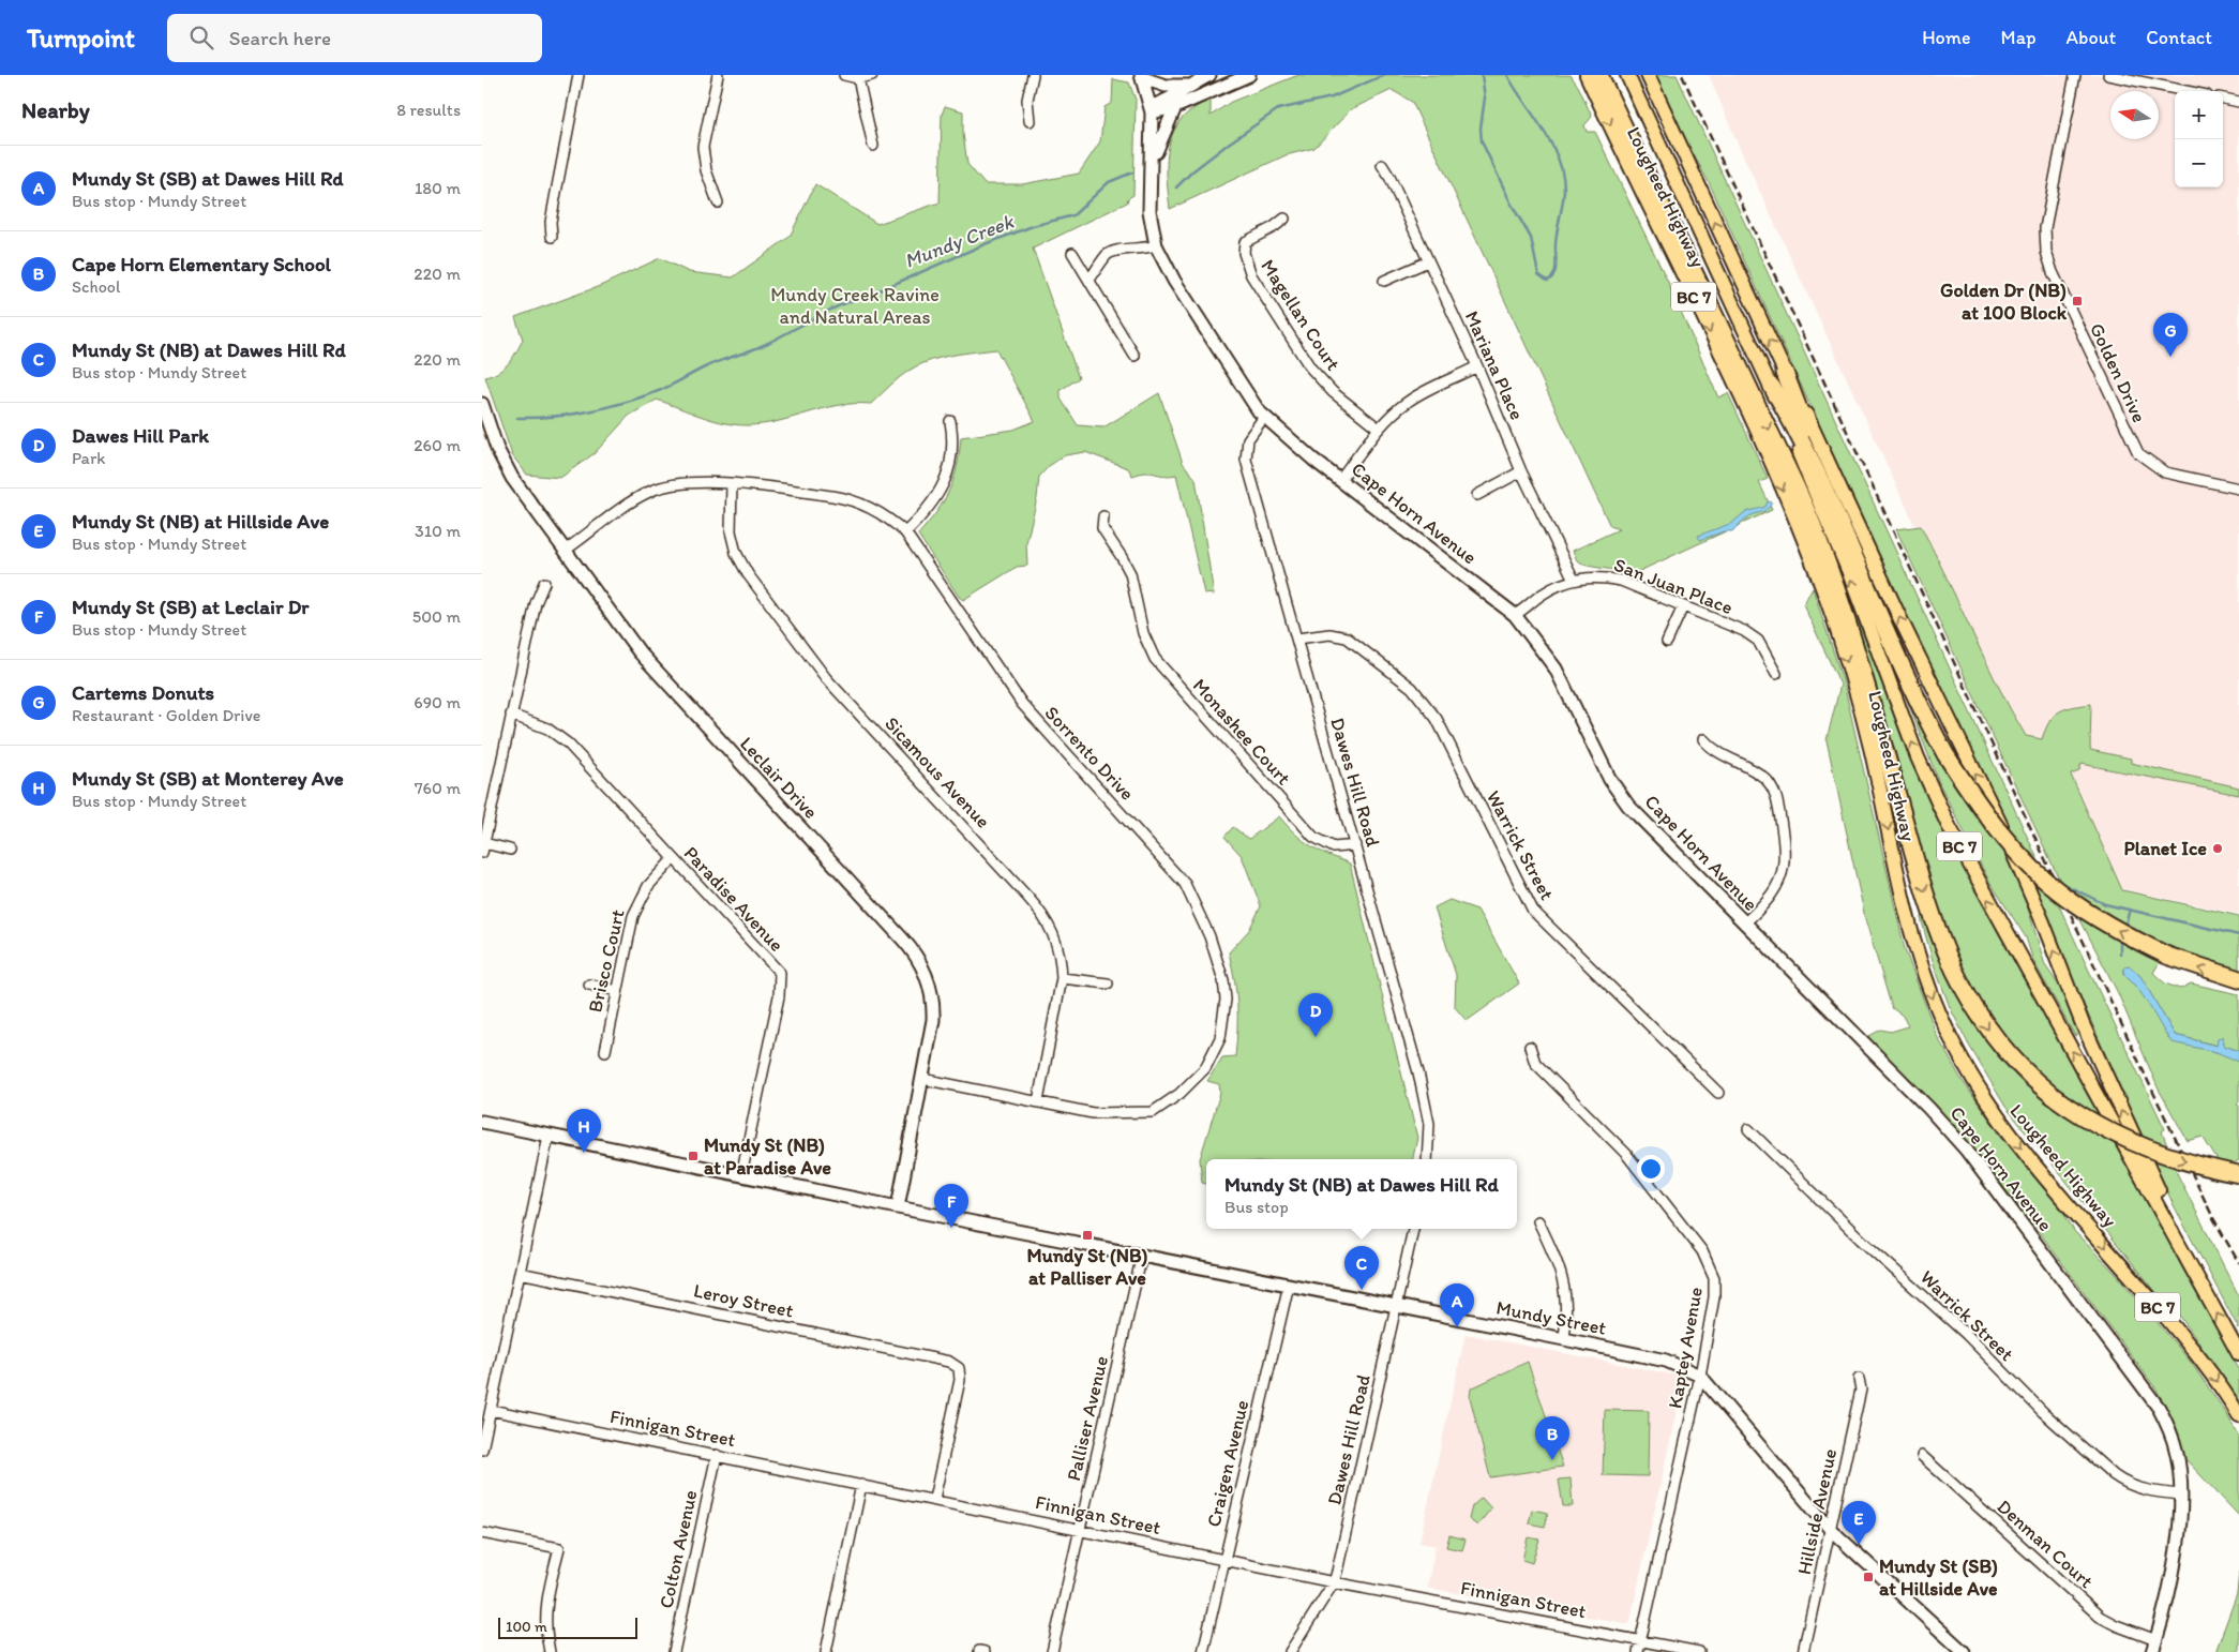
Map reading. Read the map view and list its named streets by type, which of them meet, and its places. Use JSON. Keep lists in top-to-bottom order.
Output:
{
  "streets": {
    "main road": ["Lougheed Highway", "BC 7"],
    "street": [
      "Magellan Court",
      "Mariana Place",
      "Golden Drive",
      "Cape Horn Avenue",
      "San Juan Place",
      "Monashee Court",
      "Sorrento Drive",
      "Sicamous Avenue",
      "Leclair Drive",
      "Dawes Hill Road",
      "Warrick Street",
      "Paradise Avenue",
      "Brisco Court",
      "Leroy Street",
      "Mundy Street",
      "Kaptey Avenue",
      "Palliser Avenue",
      "Finnigan Street",
      "Craigen Avenue",
      "Hillside Avenue",
      "Denman Court",
      "Colton Avenue"
    ]
  },
  "crossings": [
    ["Mariana Place", "San Juan Place"],
    ["Cape Horn Avenue", "San Juan Place"],
    ["Cape Horn Avenue", "Dawes Hill Road"],
    ["Cape Horn Avenue", "Warrick Street"],
    ["Cape Horn Avenue", "Denman Court"],
    ["Monashee Court", "Dawes Hill Road"],
    ["Sorrento Drive", "Sicamous Avenue"],
    ["Sorrento Drive", "Leclair Drive"],
    ["Leclair Drive", "Mundy Street"],
    ["Dawes Hill Road", "Warrick Street"],
    ["Dawes Hill Road", "Mundy Street"],
    ["Dawes Hill Road", "Finnigan Street"],
    ["Paradise Avenue", "Brisco Court"],
    ["Paradise Avenue", "Mundy Street"],
    ["Leroy Street", "Finnigan Street"],
    ["Mundy Street", "Kaptey Avenue"],
    ["Mundy Street", "Palliser Avenue"],
    ["Mundy Street", "Craigen Avenue"],
    ["Mundy Street", "Hillside Avenue"],
    ["Kaptey Avenue", "Finnigan Street"],
    ["Palliser Avenue", "Finnigan Street"],
    ["Finnigan Street", "Craigen Avenue"],
    ["Finnigan Street", "Colton Avenue"]
  ],
  "water": ["Mundy Creek"],
  "parks": ["Mundy Creek Ravine and Natural Areas"],
  "places": {
    "transit": [
      "Golden Dr (NB) at 100 Block",
      "Mundy St (NB) at Paradise Ave",
      "Mundy St (NB) at Palliser Ave",
      "Mundy St (SB) at Hillside Ave"
    ],
    "other": ["Planet Ice"]
  },
  "scale_bar": "100 m",
  "north": "left",
  "page": {
    "header": "Turnpoint",
    "search": "Search here",
    "nav": [
      "Home",
      "Map",
      "About",
      "Contact"
    ],
    "heading": ["Nearby", "8 results"],
    "map_buttons": ["+", "−"],
    "list": [
      {
        "mark": "A",
        "name": "Mundy St (SB) at Dawes Hill Rd",
        "note": "Bus stop · Mundy Street",
        "value": "180 m"
      },
      {
        "mark": "B",
        "name": "Cape Horn Elementary School",
        "note": "School",
        "value": "220 m"
      },
      {
        "mark": "C",
        "name": "Mundy St (NB) at Dawes Hill Rd",
        "note": "Bus stop · Mundy Street",
        "value": "220 m"
      },
      {
        "mark": "D",
        "name": "Dawes Hill Park",
        "note": "Park",
        "value": "260 m"
      },
      {
        "mark": "E",
        "name": "Mundy St (NB) at Hillside Ave",
        "note": "Bus stop · Mundy Street",
        "value": "310 m"
      },
      {
        "mark": "F",
        "name": "Mundy St (SB) at Leclair Dr",
        "note": "Bus stop · Mundy Street",
        "value": "500 m"
      },
      {
        "mark": "G",
        "name": "Cartems Donuts",
        "note": "Restaurant · Golden Drive",
        "value": "690 m"
      },
      {
        "mark": "H",
        "name": "Mundy St (SB) at Monterey Ave",
        "note": "Bus stop · Mundy Street",
        "value": "760 m"
      }
    ],
    "pins": [
      "G",
      "D",
      "H",
      "F",
      "C",
      "A",
      "B",
      "E"
    ],
    "popup": ["Mundy St (NB) at Dawes Hill Rd", "Bus stop"],
    "scale": "100 m"
  }
}
